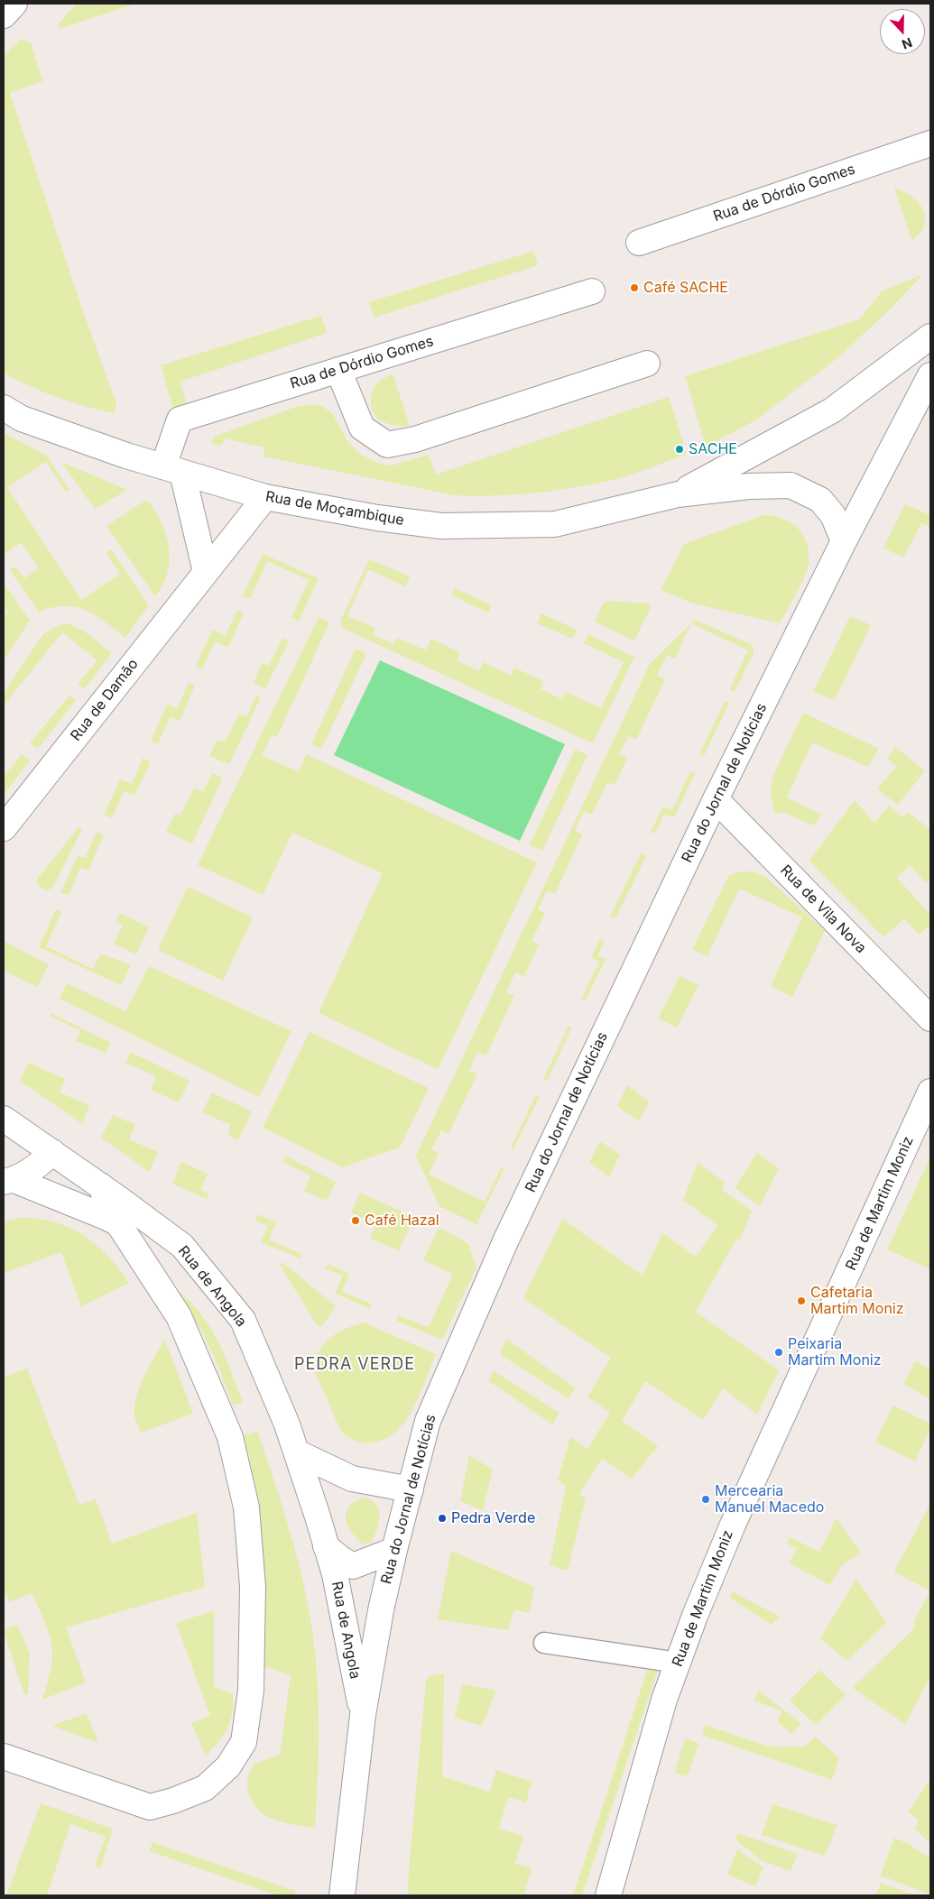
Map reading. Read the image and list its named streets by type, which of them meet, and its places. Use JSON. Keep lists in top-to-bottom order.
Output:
{
  "streets": {
    "street": [
      "Rua de Dórdio Gomes",
      "Rua de Moçambique",
      "Rua de Damão",
      "Rua do Jornal de Notícias",
      "Rua de Vila Nova",
      "Rua de Martim Moniz",
      "Rua de Angola"
    ]
  },
  "crossings": [
    ["Rua de Dórdio Gomes", "Rua de Moçambique"],
    ["Rua de Moçambique", "Rua de Damão"],
    ["Rua de Moçambique", "Rua do Jornal de Notícias"],
    ["Rua do Jornal de Notícias", "Rua de Vila Nova"],
    ["Rua do Jornal de Notícias", "Rua de Angola"]
  ],
  "districts": ["PEDRA VERDE"],
  "places": [
    "Café SACHE",
    "SACHE",
    "Café Hazal",
    "Cafetaria Martim Moniz",
    "Peixaria Martim Moniz",
    "Mercearia Manuel Macedo",
    "Pedra Verde"
  ],
  "north": "bottom"
}
